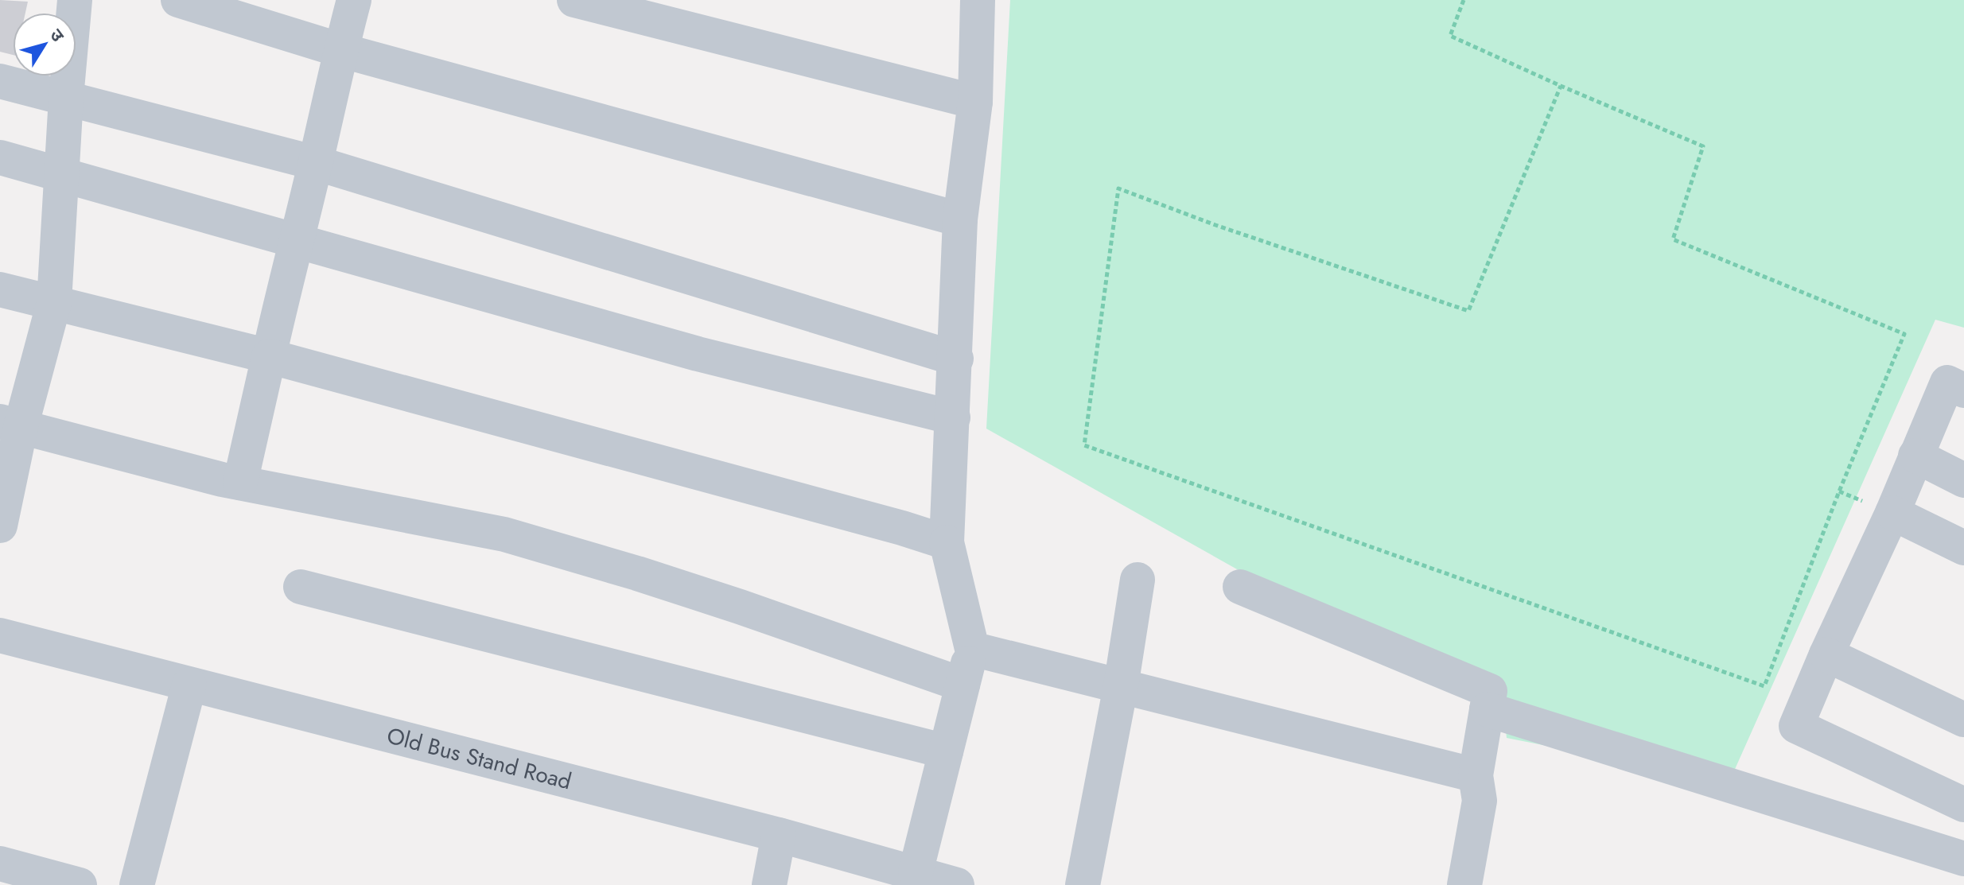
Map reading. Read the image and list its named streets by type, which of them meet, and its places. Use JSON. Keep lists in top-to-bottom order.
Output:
{
  "streets": {
    "street": ["Old Bus Stand Road"]
  },
  "north": "top right"
}
